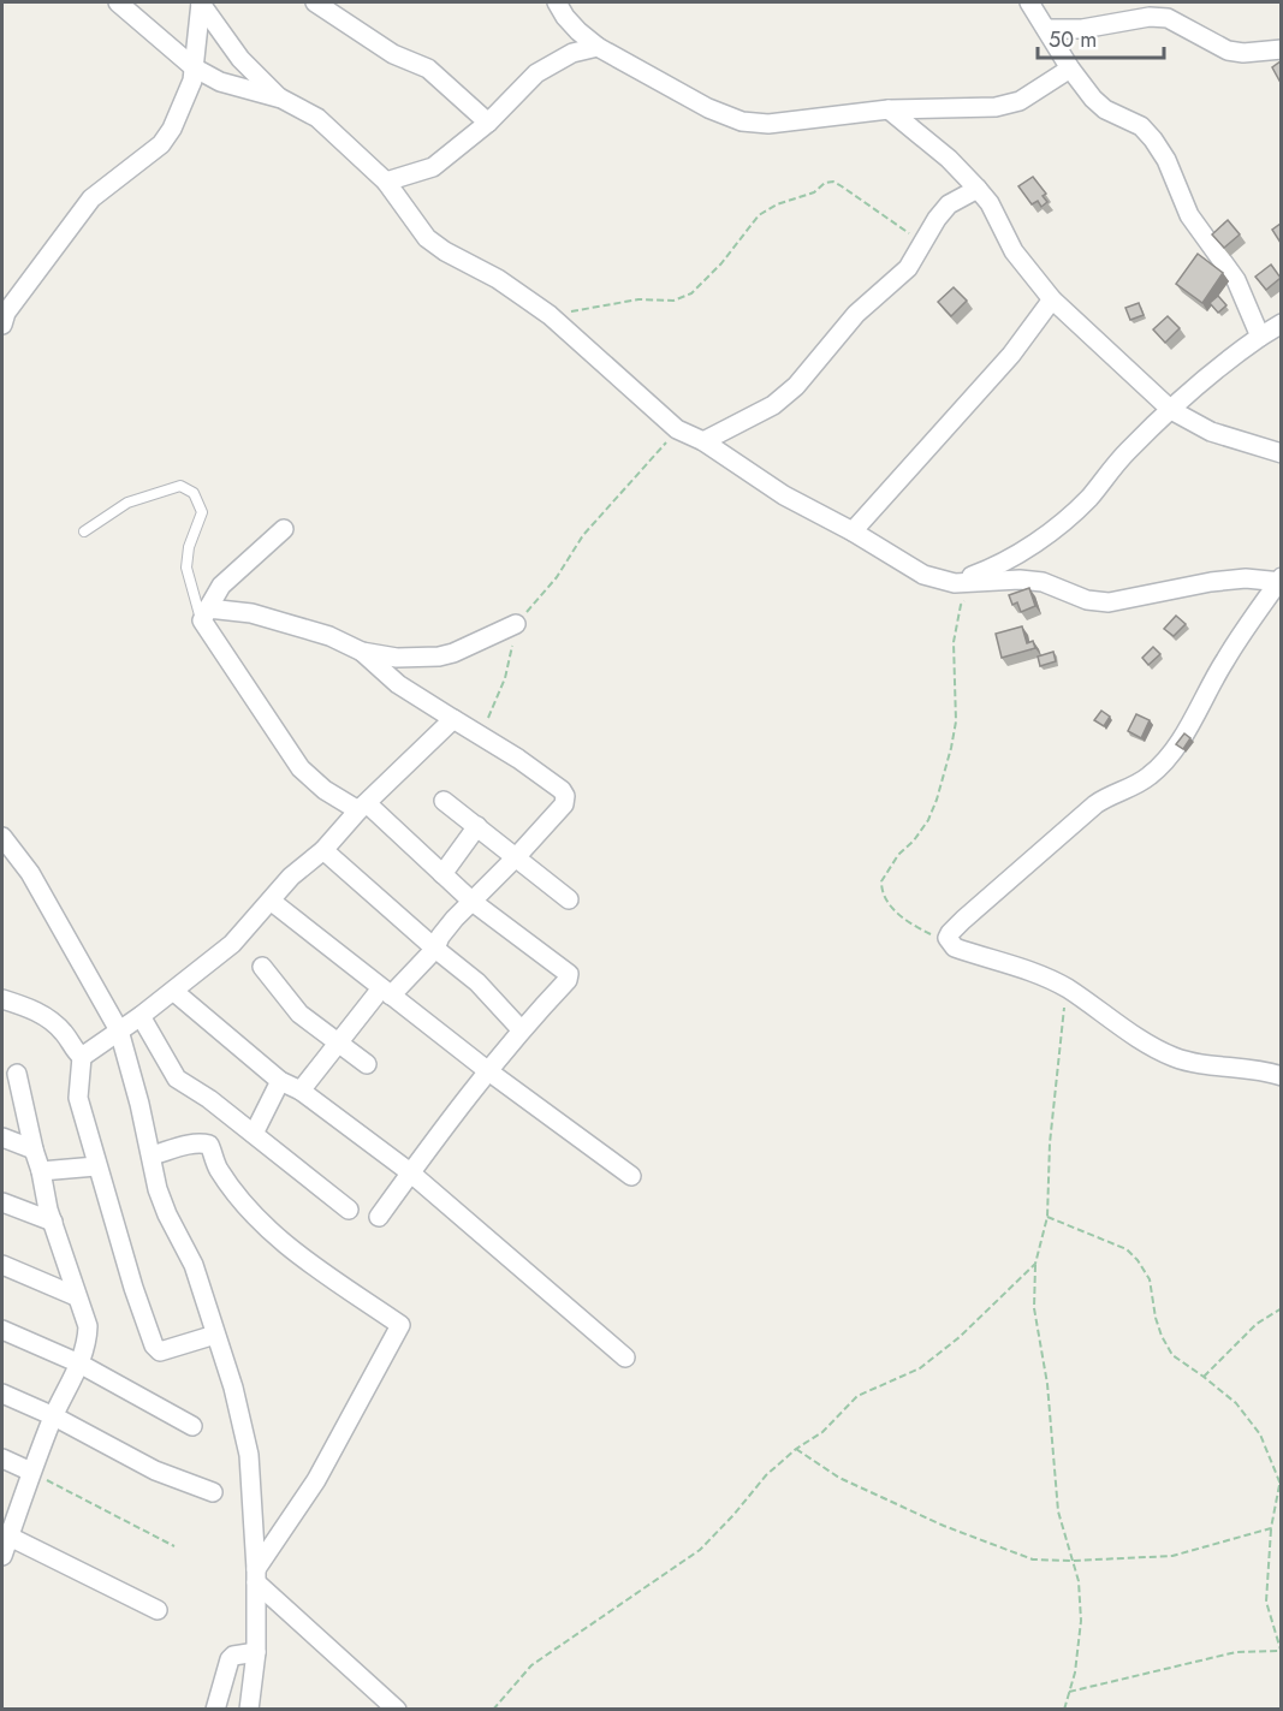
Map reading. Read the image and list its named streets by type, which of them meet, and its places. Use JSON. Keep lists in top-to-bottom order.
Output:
{
  "scale_bar": "50 m"
}
